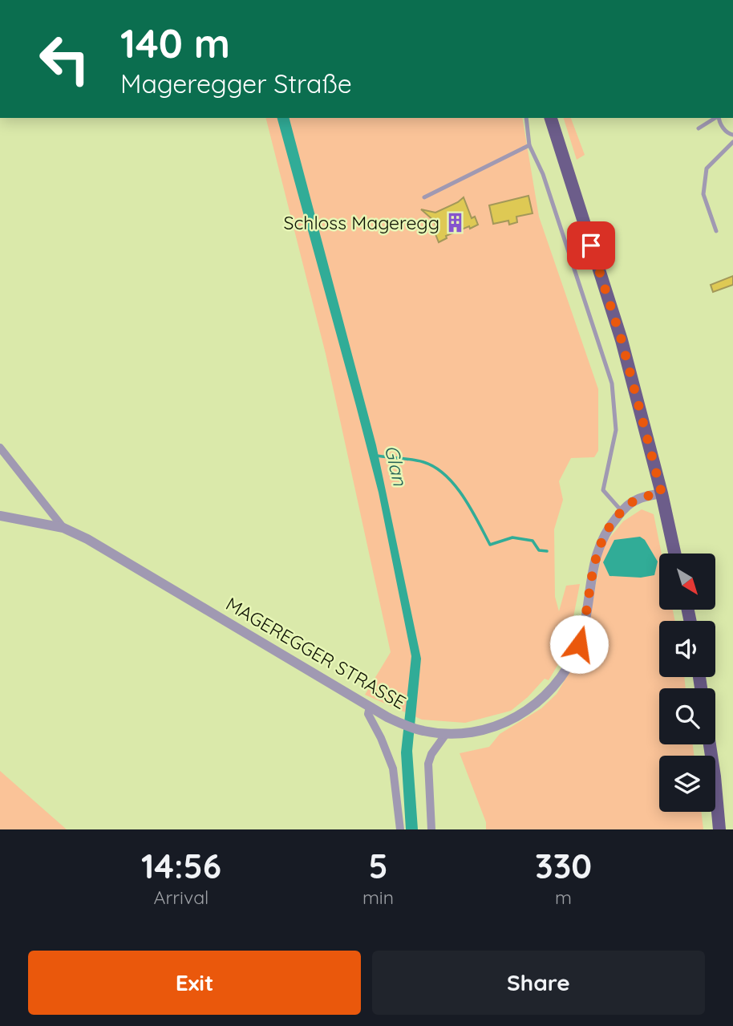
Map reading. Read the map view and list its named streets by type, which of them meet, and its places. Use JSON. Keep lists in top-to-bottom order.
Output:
{
  "streets": {
    "street": ["MAGEREGGER STRASSE"]
  },
  "water": ["Glan"],
  "places": {
    "building": ["Schloss Mageregg"]
  },
  "north": "bottom right",
  "page": {
    "turn": ["140 m", "Mageregger Straße"],
    "eta": [
      "14:56",
      "Arrival",
      "5",
      "min",
      "330",
      "m"
    ],
    "buttons": ["Exit", "Share"]
  }
}
